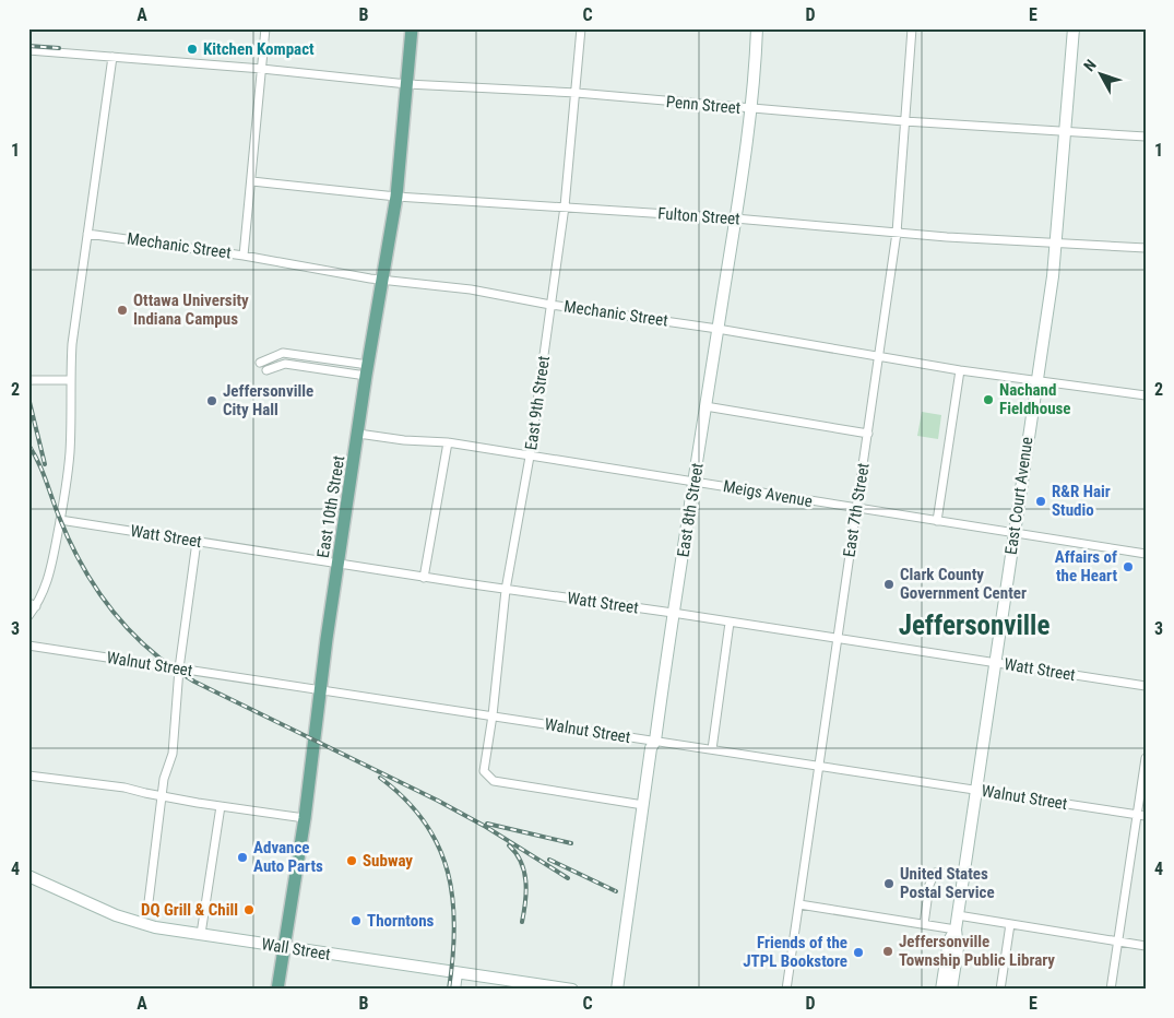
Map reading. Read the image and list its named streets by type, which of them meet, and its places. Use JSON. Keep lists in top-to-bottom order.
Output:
{
  "streets": {
    "main road": ["East 10th Street"],
    "street": [
      "Penn Street",
      "Fulton Street",
      "Mechanic Street",
      "East 9th Street",
      "Meigs Avenue",
      "East Court Avenue",
      "East 8th Street",
      "East 7th Street",
      "Watt Street",
      "Walnut Street",
      "Wall Street"
    ]
  },
  "crossings": [
    ["Penn Street", "East 9th Street"],
    ["Penn Street", "East Court Avenue"],
    ["Penn Street", "East 10th Street"],
    ["Penn Street", "East 8th Street"],
    ["Penn Street", "East 7th Street"],
    ["Fulton Street", "East 9th Street"],
    ["Fulton Street", "East Court Avenue"],
    ["Fulton Street", "East 10th Street"],
    ["Fulton Street", "East 8th Street"],
    ["Fulton Street", "East 7th Street"],
    ["Mechanic Street", "East 9th Street"],
    ["Mechanic Street", "East Court Avenue"],
    ["Mechanic Street", "East 10th Street"],
    ["Mechanic Street", "East 8th Street"],
    ["Mechanic Street", "East 7th Street"],
    ["East 9th Street", "Meigs Avenue"],
    ["East 9th Street", "East 8th Street"],
    ["East 9th Street", "Watt Street"],
    ["East 9th Street", "Walnut Street"],
    ["Meigs Avenue", "East Court Avenue"],
    ["Meigs Avenue", "East 10th Street"],
    ["Meigs Avenue", "East 8th Street"],
    ["Meigs Avenue", "East 7th Street"],
    ["East Court Avenue", "Watt Street"],
    ["East Court Avenue", "Walnut Street"],
    ["East 10th Street", "Watt Street"],
    ["East 10th Street", "Walnut Street"],
    ["East 10th Street", "Wall Street"],
    ["East 8th Street", "Watt Street"],
    ["East 8th Street", "Walnut Street"],
    ["East 7th Street", "Watt Street"],
    ["East 7th Street", "Walnut Street"]
  ],
  "districts": ["Jeffersonville"],
  "places": [
    "Kitchen Kompact",
    "Ottawa University Indiana Campus",
    "Nachand Fieldhouse",
    "Jeffersonville City Hall",
    "R&R Hair Studio",
    "Affairs of the Heart",
    "Clark County Government Center",
    "Advance Auto Parts",
    "Subway",
    "United States Postal Service",
    "DQ Grill & Chill",
    "Thorntons",
    "Jeffersonville Township Public Library",
    "Friends of the JTPL Bookstore"
  ],
  "north": "top left",
  "grid": {
    "columns": [
      "A",
      "B",
      "C",
      "D",
      "E"
    ],
    "rows": [
      "1",
      "2",
      "3",
      "4"
    ]
  }
}
